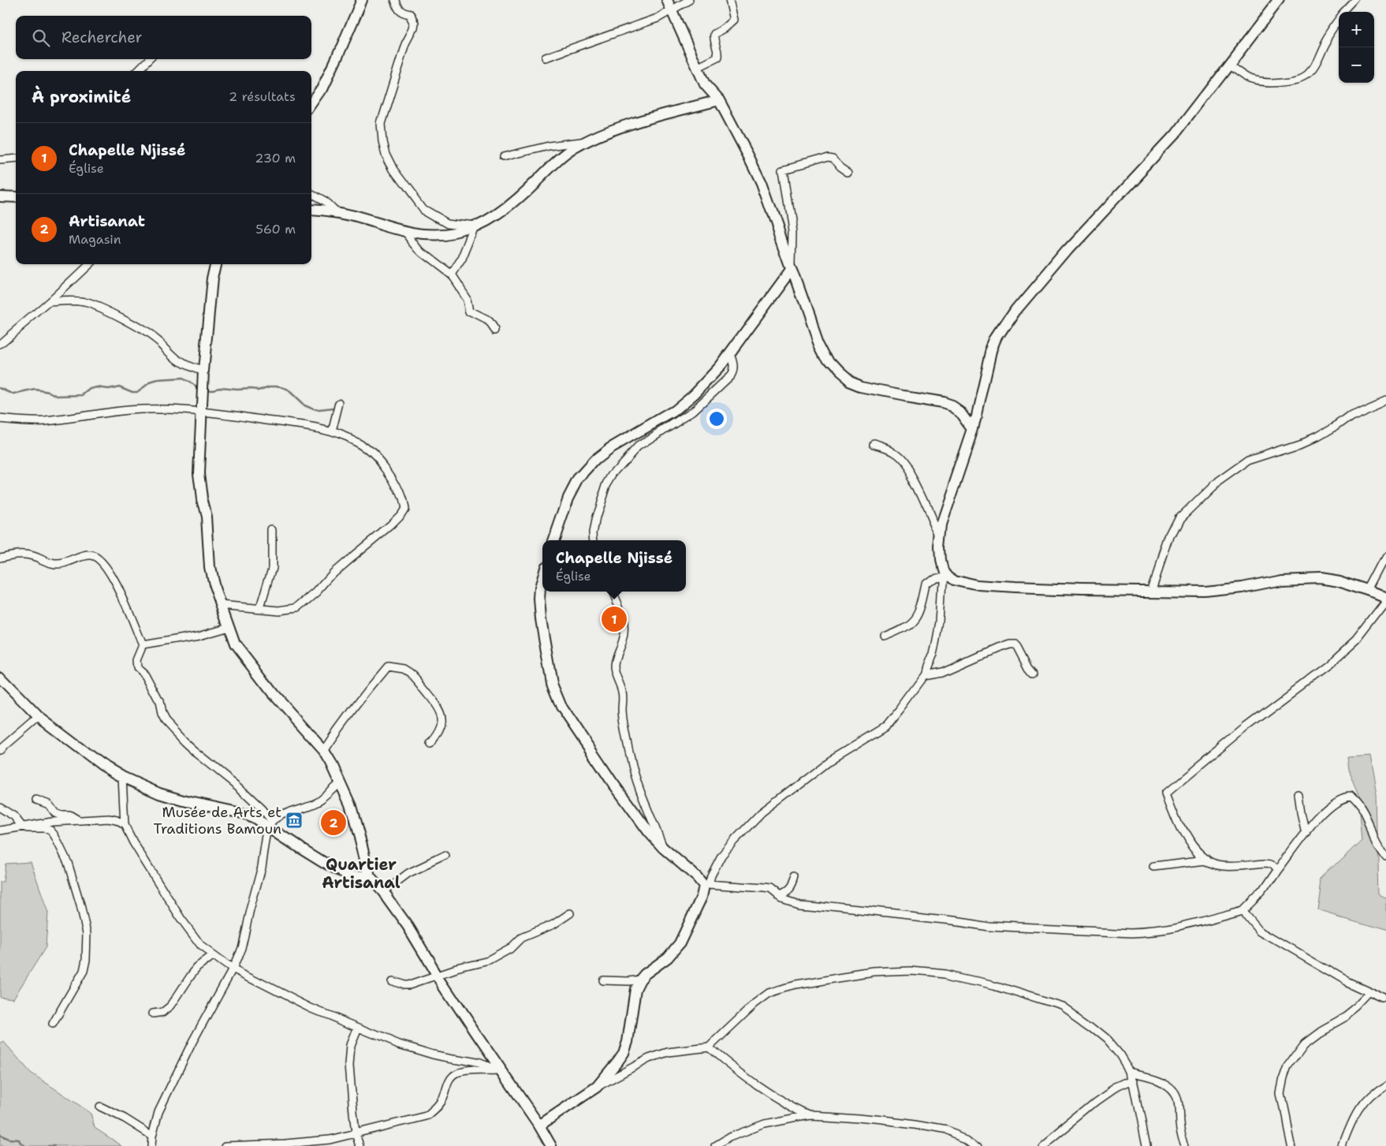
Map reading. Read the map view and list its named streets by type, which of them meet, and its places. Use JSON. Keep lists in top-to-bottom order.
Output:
{
  "districts": ["Quartier Artisanal"],
  "places": {
    "museum": ["Musée de Arts et Traditions Bamoun"]
  },
  "page": {
    "map_buttons": ["+", "−"],
    "search": "Rechercher",
    "heading": ["À proximité", "2 résultats"],
    "list": [
      {
        "mark": "1",
        "name": "Chapelle Njissé",
        "note": "Église",
        "value": "230 m"
      },
      {
        "mark": "2",
        "name": "Artisanat",
        "note": "Magasin",
        "value": "560 m"
      }
    ],
    "popup": ["Chapelle Njissé", "Église"],
    "pins": ["1", "2"]
  }
}
